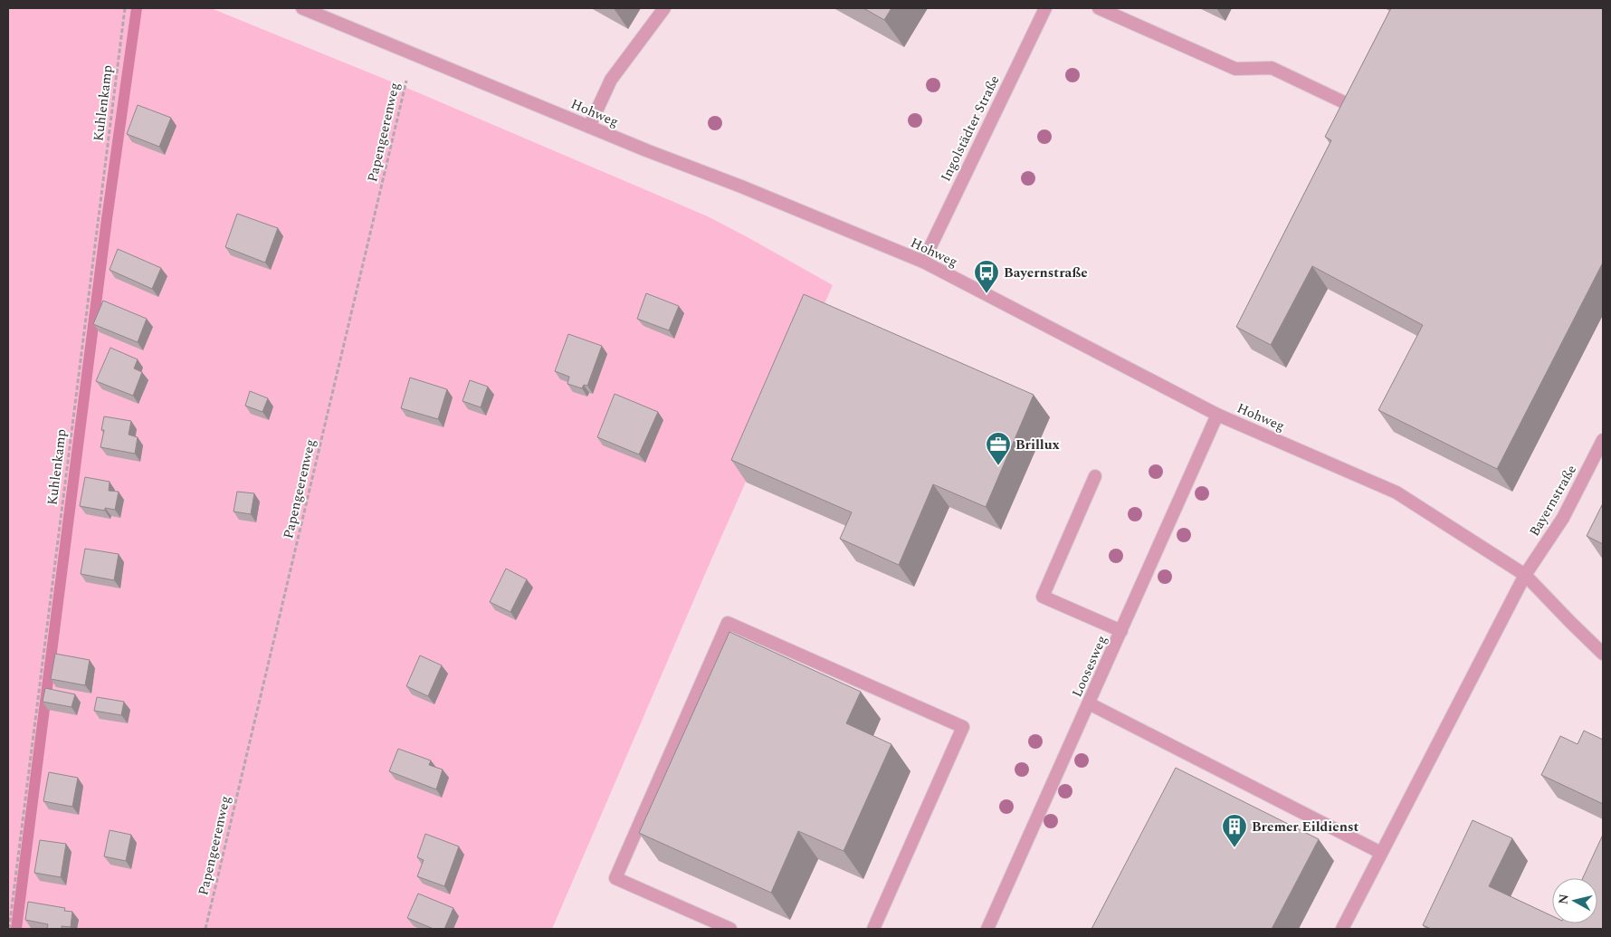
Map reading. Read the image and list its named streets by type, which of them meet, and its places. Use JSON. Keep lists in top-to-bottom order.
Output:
{
  "streets": {
    "street": [
      "Hohweg",
      "Ingolstädter Straße",
      "Bayernstraße",
      "Loosesweg"
    ],
    "path": ["Kuhlenkamp", "Papengeerenweg"]
  },
  "crossings": [
    ["Hohweg", "Ingolstädter Straße"],
    ["Hohweg", "Papengeerenweg"],
    ["Hohweg", "Bayernstraße"],
    ["Hohweg", "Loosesweg"]
  ],
  "places": {
    "bus stop": ["Bayernstraße"],
    "office": ["Brillux"],
    "building": ["Bremer Eildienst"]
  },
  "north": "left"
}
